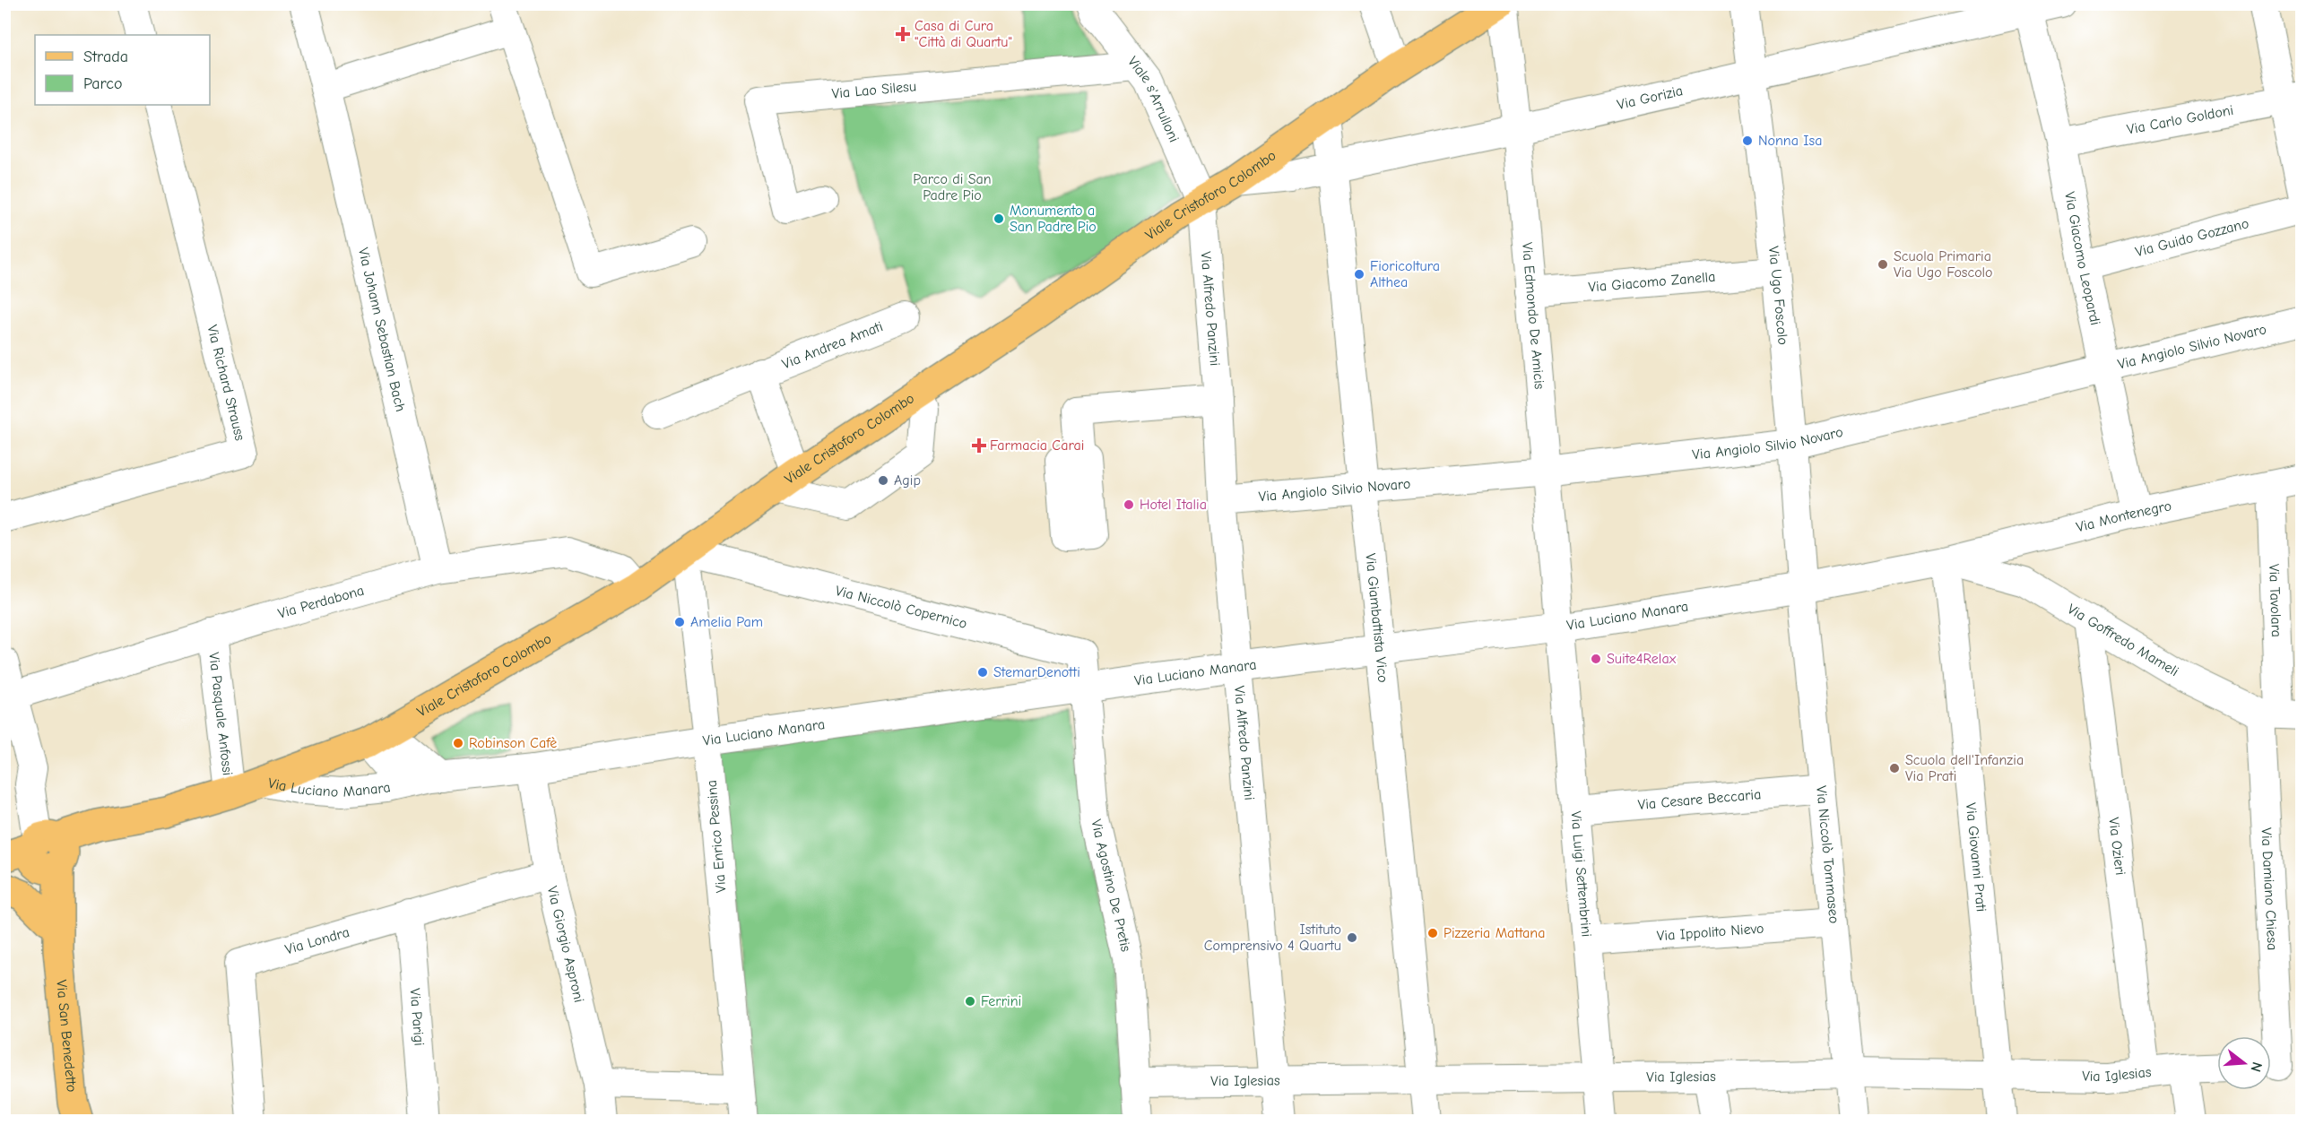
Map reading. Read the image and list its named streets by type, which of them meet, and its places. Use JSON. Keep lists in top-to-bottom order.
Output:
{
  "streets": {
    "main road": ["Viale Cristoforo Colombo", "Via San Benedetto"],
    "street": [
      "Via Lao Silesu",
      "Via Gorizia",
      "Viale s'Arrulloni",
      "Via Carlo Goldoni",
      "Via Guido Gozzano",
      "Via Giacomo Leopardi",
      "Via Giacomo Zanella",
      "Via Ugo Foscolo",
      "Via Alfredo Panzini",
      "Via Edmondo De Amicis",
      "Via Johann Sebastian Bach",
      "Via Andrea Amati",
      "Via Angiolo Silvio Novaro",
      "Via Richard Strauss",
      "Via Montenegro",
      "Via Tavolara",
      "Via Perdabona",
      "Via Niccolò Copernico",
      "Via Luciano Manara",
      "Via Giambattista Vico",
      "Via Goffredo Mameli",
      "Via Pasquale Anfossi",
      "Via Cesare Beccaria",
      "Via Enrico Pessina",
      "Via Ozieri",
      "Via Niccolò Tommaseo",
      "Via Giovanni Prati",
      "Via Luigi Settembrini",
      "Via Agostino De Pretis",
      "Via Damiano Chiesa",
      "Via Ippolito Nievo",
      "Via Londra",
      "Via Giorgio Asproni",
      "Via Parigi",
      "Via Iglesias"
    ]
  },
  "crossings": [
    ["Via Lao Silesu", "Viale s'Arrulloni"],
    ["Via Gorizia", "Viale Cristoforo Colombo"],
    ["Via Gorizia", "Via Giacomo Leopardi"],
    ["Via Gorizia", "Via Ugo Foscolo"],
    ["Via Gorizia", "Via Edmondo De Amicis"],
    ["Via Gorizia", "Via Giambattista Vico"],
    ["Viale s'Arrulloni", "Viale Cristoforo Colombo"],
    ["Viale s'Arrulloni", "Via Alfredo Panzini"],
    ["Via Carlo Goldoni", "Via Giacomo Leopardi"],
    ["Viale Cristoforo Colombo", "Via Alfredo Panzini"],
    ["Viale Cristoforo Colombo", "Via Edmondo De Amicis"],
    ["Viale Cristoforo Colombo", "Via Perdabona"],
    ["Viale Cristoforo Colombo", "Via Niccolò Copernico"],
    ["Viale Cristoforo Colombo", "Via Luciano Manara"],
    ["Viale Cristoforo Colombo", "Via Giambattista Vico"],
    ["Viale Cristoforo Colombo", "Via Pasquale Anfossi"],
    ["Viale Cristoforo Colombo", "Via Enrico Pessina"],
    ["Viale Cristoforo Colombo", "Via San Benedetto"],
    ["Via Guido Gozzano", "Via Giacomo Leopardi"],
    ["Via Giacomo Leopardi", "Via Angiolo Silvio Novaro"],
    ["Via Giacomo Leopardi", "Via Montenegro"],
    ["Via Giacomo Zanella", "Via Ugo Foscolo"],
    ["Via Giacomo Zanella", "Via Edmondo De Amicis"],
    ["Via Ugo Foscolo", "Via Angiolo Silvio Novaro"],
    ["Via Ugo Foscolo", "Via Luciano Manara"],
    ["Via Ugo Foscolo", "Via Niccolò Tommaseo"],
    ["Via Alfredo Panzini", "Via Angiolo Silvio Novaro"],
    ["Via Alfredo Panzini", "Via Luciano Manara"],
    ["Via Alfredo Panzini", "Via Iglesias"],
    ["Via Edmondo De Amicis", "Via Angiolo Silvio Novaro"],
    ["Via Edmondo De Amicis", "Via Luciano Manara"],
    ["Via Edmondo De Amicis", "Via Luigi Settembrini"],
    ["Via Johann Sebastian Bach", "Via Perdabona"],
    ["Via Angiolo Silvio Novaro", "Via Giambattista Vico"],
    ["Via Montenegro", "Via Tavolara"],
    ["Via Montenegro", "Via Luciano Manara"],
    ["Via Montenegro", "Via Goffredo Mameli"],
    ["Via Montenegro", "Via Giovanni Prati"],
    ["Via Tavolara", "Via Goffredo Mameli"],
    ["Via Tavolara", "Via Damiano Chiesa"],
    ["Via Perdabona", "Via Pasquale Anfossi"],
    ["Via Niccolò Copernico", "Via Luciano Manara"],
    ["Via Niccolò Copernico", "Via Enrico Pessina"],
    ["Via Niccolò Copernico", "Via Agostino De Pretis"],
    ["Via Luciano Manara", "Via Giambattista Vico"],
    ["Via Luciano Manara", "Via Goffredo Mameli"],
    ["Via Luciano Manara", "Via Enrico Pessina"],
    ["Via Luciano Manara", "Via Niccolò Tommaseo"],
    ["Via Luciano Manara", "Via Giovanni Prati"],
    ["Via Luciano Manara", "Via Luigi Settembrini"],
    ["Via Luciano Manara", "Via Agostino De Pretis"],
    ["Via Luciano Manara", "Via Giorgio Asproni"],
    ["Via Giambattista Vico", "Via Iglesias"],
    ["Via Goffredo Mameli", "Via Ozieri"],
    ["Via Goffredo Mameli", "Via Giovanni Prati"],
    ["Via Goffredo Mameli", "Via Damiano Chiesa"],
    ["Via Cesare Beccaria", "Via Niccolò Tommaseo"],
    ["Via Cesare Beccaria", "Via Luigi Settembrini"],
    ["Via Ozieri", "Via Iglesias"],
    ["Via Niccolò Tommaseo", "Via Ippolito Nievo"],
    ["Via Niccolò Tommaseo", "Via Iglesias"],
    ["Via Giovanni Prati", "Via Iglesias"],
    ["Via Luigi Settembrini", "Via Ippolito Nievo"],
    ["Via Luigi Settembrini", "Via Iglesias"],
    ["Via Agostino De Pretis", "Via Iglesias"],
    ["Via Londra", "Via Giorgio Asproni"],
    ["Via Londra", "Via Parigi"]
  ],
  "parks": ["Parco di San Padre Pio"],
  "places": {
    "health": ["Casa di Cura \"Città di Quartu\"", "Farmacia Carai"],
    "other": [
      "Nonna Isa",
      "Monumento a San Padre Pio",
      "Scuola Primaria Via Ugo Foscolo",
      "Fioricoltura Althea",
      "Agip",
      "Hotel Italia",
      "Amelia Pam",
      "Suite4Relax",
      "StemarDenotti",
      "Robinson Cafè",
      "Scuola dell'Infanzia Via Prati",
      "Pizzeria Mattana",
      "Istituto Comprensivo 4 Quartu",
      "Ferrini"
    ]
  },
  "legend": ["Strada", "Parco"],
  "north": "right"
}
